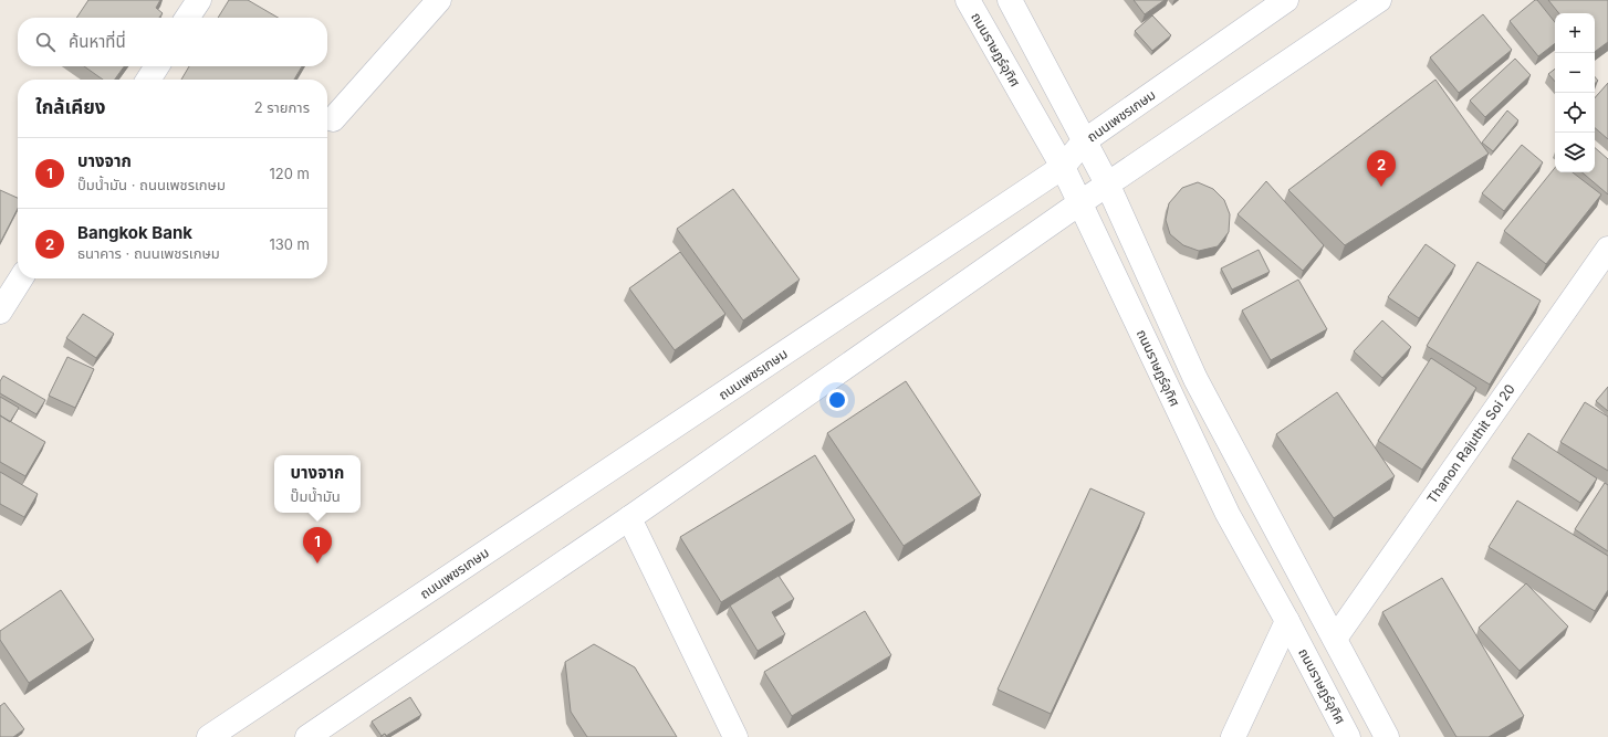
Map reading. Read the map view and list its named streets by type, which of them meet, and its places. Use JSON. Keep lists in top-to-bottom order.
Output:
{
  "streets": {
    "street": ["ถนนราษฏร์อุทิศ", "ถนนเพชรเกษม", "Thanon Rajuthit Soi 20"]
  },
  "crossings": [
    ["ถนนราษฏร์อุทิศ", "ถนนเพชรเกษม"]
  ],
  "page": {
    "map_buttons": ["+", "−"],
    "search": "ค้นหาที่นี่",
    "heading": ["ใกล้เคียง", "2 รายการ"],
    "list": [
      {
        "mark": "1",
        "name": "บางจาก",
        "note": "ปั๊มน้ำมัน · ถนนเพชรเกษม",
        "value": "120 m"
      },
      {
        "mark": "2",
        "name": "Bangkok Bank",
        "note": "ธนาคาร · ถนนเพชรเกษม",
        "value": "130 m"
      }
    ],
    "pins": ["2", "1"],
    "popup": ["บางจาก", "ปั๊มน้ำมัน"]
  }
}
